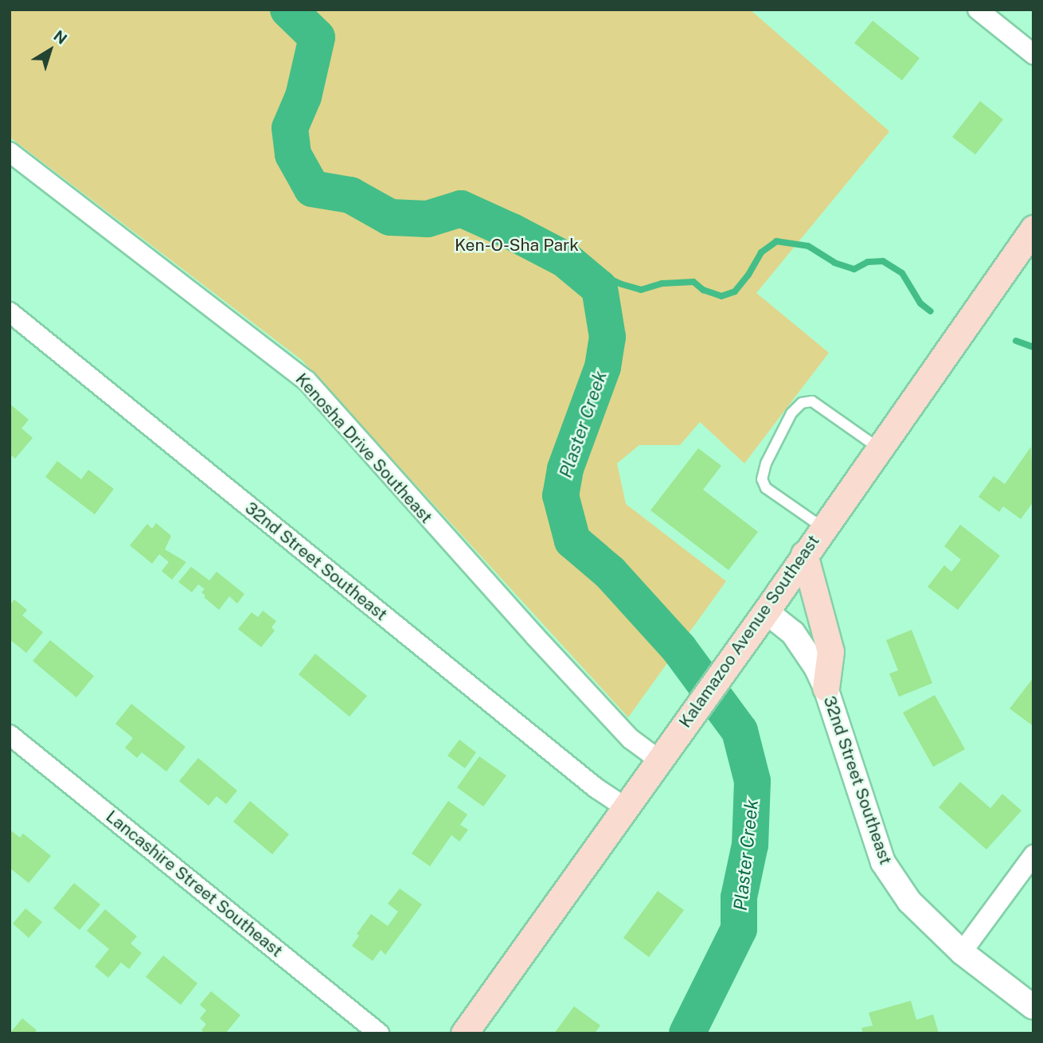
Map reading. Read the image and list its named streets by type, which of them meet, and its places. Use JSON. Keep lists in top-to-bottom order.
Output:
{
  "streets": {
    "main road": ["Kalamazoo Avenue Southeast"],
    "street": ["Kenosha Drive Southeast", "32nd Street Southeast", "Lancashire Street Southeast"]
  },
  "crossings": [
    ["Kenosha Drive Southeast", "Kalamazoo Avenue Southeast"],
    ["32nd Street Southeast", "Kalamazoo Avenue Southeast"]
  ],
  "water": ["Plaster Creek"],
  "parks": ["Ken-O-Sha Park"],
  "north": "top right"
}
